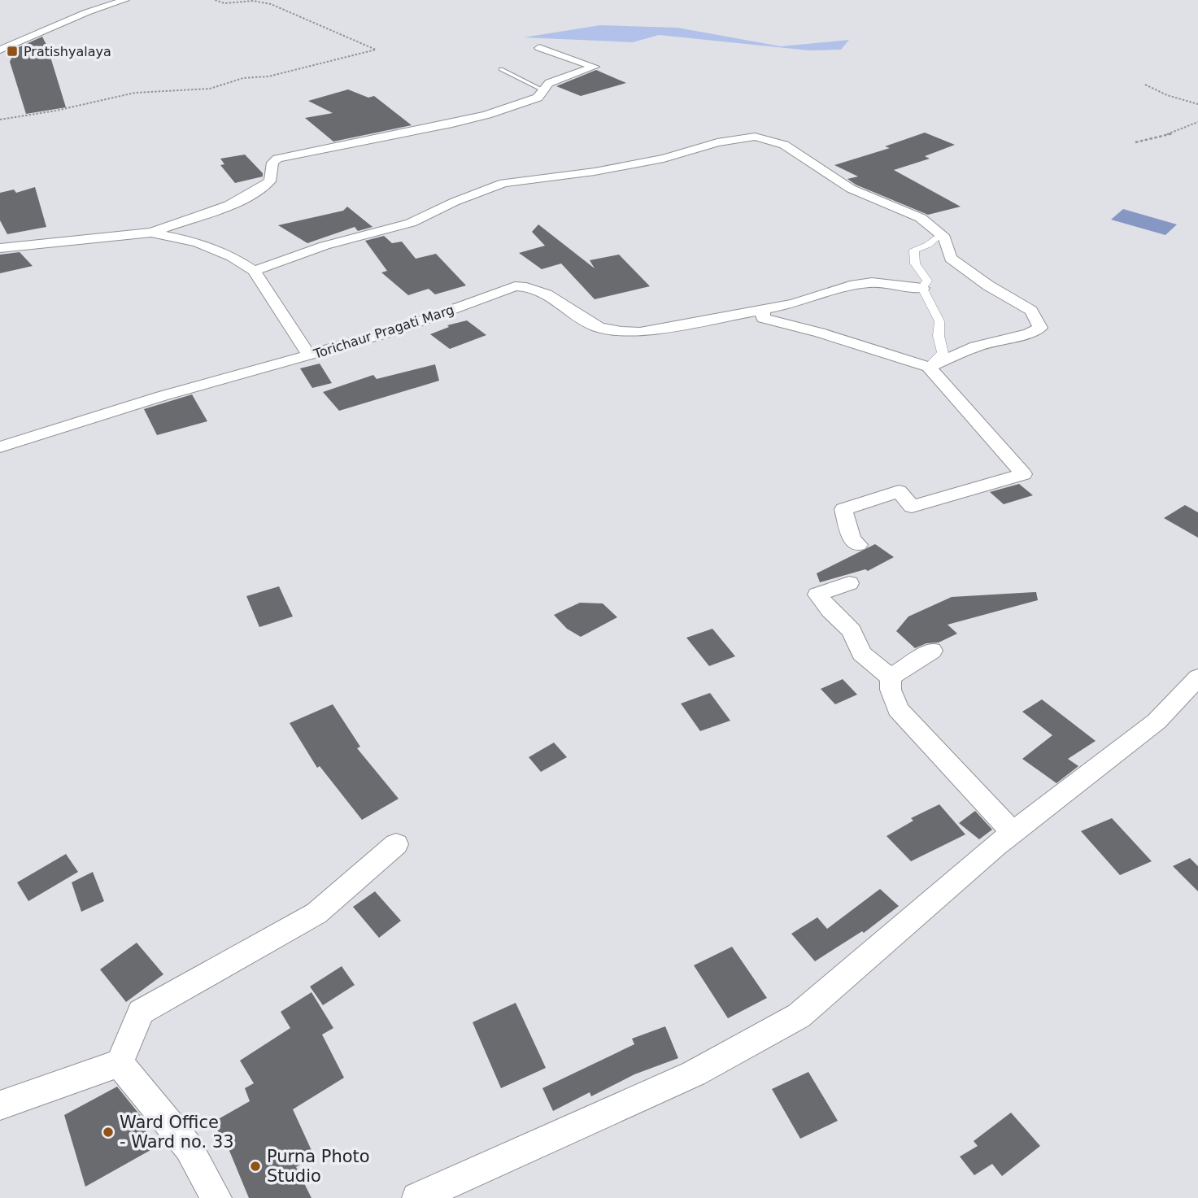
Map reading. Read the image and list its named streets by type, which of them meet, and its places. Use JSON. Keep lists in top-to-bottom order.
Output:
{
  "streets": {
    "street": ["Torichaur Pragati Marg"]
  },
  "places": {
    "transit": ["Pratishyalaya"],
    "other": ["Ward Office - Ward no. 33", "Purna Photo Studio"]
  }
}
